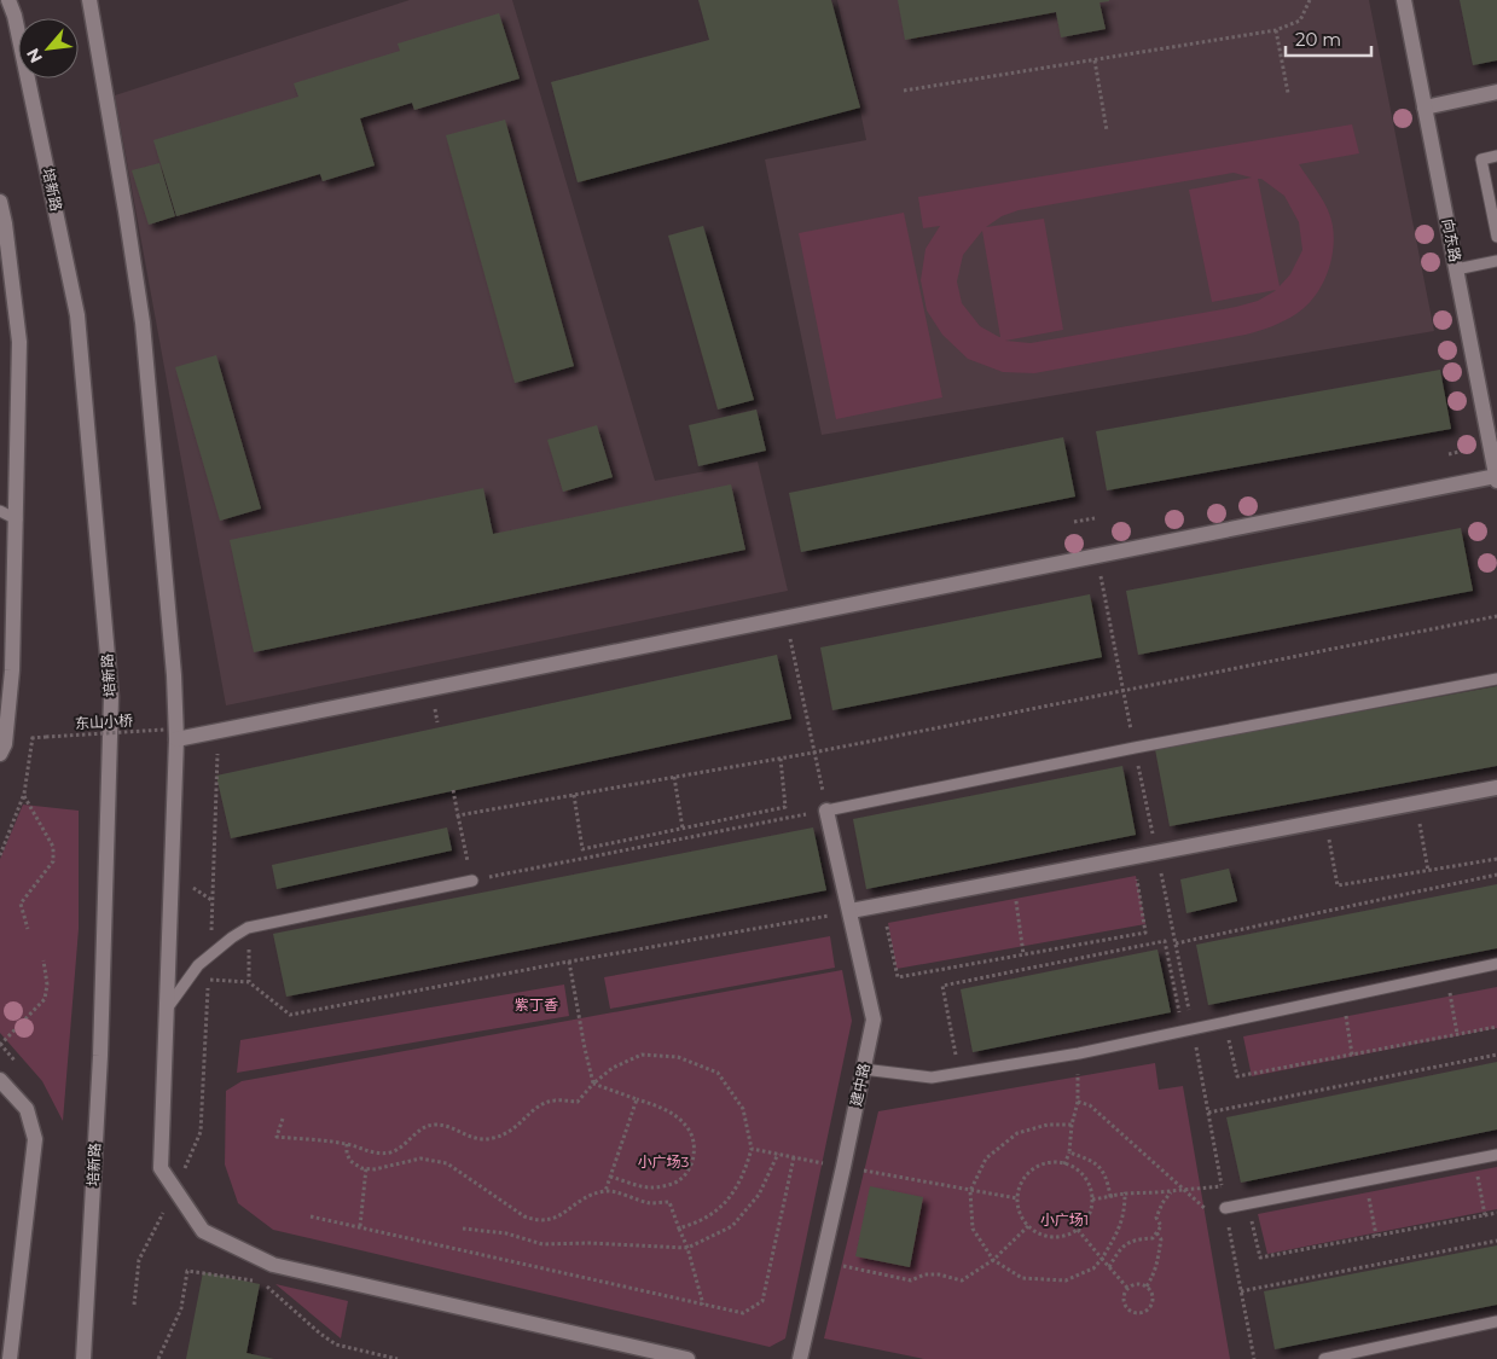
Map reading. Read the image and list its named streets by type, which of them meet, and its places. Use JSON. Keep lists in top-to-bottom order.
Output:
{
  "streets": {
    "street": ["培新路", "向东路", "建中路"],
    "path": ["东山小桥"]
  },
  "parks": ["紫丁香", "小广场3", "小广场1"],
  "scale_bar": "20 m",
  "north": "bottom left"
}
